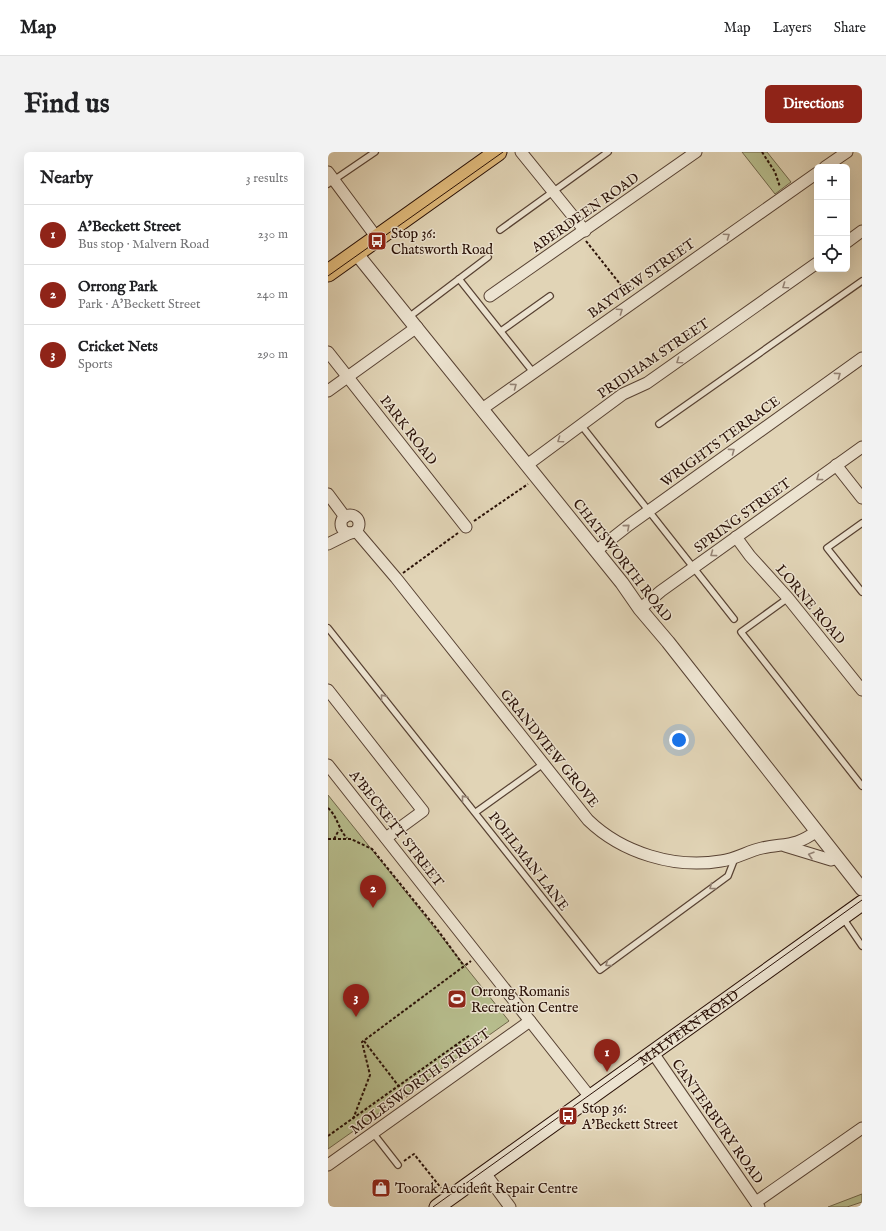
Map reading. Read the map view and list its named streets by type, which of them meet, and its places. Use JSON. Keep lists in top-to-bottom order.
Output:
{
  "streets": {
    "main road": ["MALVERN ROAD"],
    "street": [
      "ABERDEEN ROAD",
      "BAYVIEW STREET",
      "PRIDHAM STREET",
      "PARK ROAD",
      "WRIGHTS TERRACE",
      "SPRING STREET",
      "CHATSWORTH ROAD",
      "LORNE ROAD",
      "GRANDVIEW GROVE",
      "A'BECKETT STREET",
      "MOLESWORTH STREET",
      "CANTERBURY ROAD"
    ],
    "lane": ["POHLMAN LANE"]
  },
  "crossings": [
    ["BAYVIEW STREET", "CHATSWORTH ROAD"],
    ["PRIDHAM STREET", "CHATSWORTH ROAD"],
    ["WRIGHTS TERRACE", "CHATSWORTH ROAD"],
    ["SPRING STREET", "CHATSWORTH ROAD"],
    ["SPRING STREET", "LORNE ROAD"],
    ["CHATSWORTH ROAD", "GRANDVIEW GROVE"],
    ["GRANDVIEW GROVE", "POHLMAN LANE"],
    ["A'BECKETT STREET", "MALVERN ROAD"],
    ["A'BECKETT STREET", "MOLESWORTH STREET"],
    ["MALVERN ROAD", "CANTERBURY ROAD"]
  ],
  "one_way": [
    "BAYVIEW STREET",
    "PRIDHAM STREET",
    "WRIGHTS TERRACE",
    "SPRING STREET"
  ],
  "places": {
    "bus stop": ["Stop 36: Chatsworth Road", "Stop 36: A'Beckett Street"],
    "sports": ["Orrong Romanis Recreation Centre"],
    "shop": ["Toorak Accident Repair Centre"]
  },
  "page": {
    "header": "Map",
    "nav": ["Map", "Layers", "Share"],
    "buttons": "Directions",
    "title": "Find us",
    "heading": ["Nearby", "3 results"],
    "map_buttons": ["+", "−"],
    "list": [
      {
        "mark": "1",
        "name": "A'Beckett Street",
        "note": "Bus stop · Malvern Road",
        "value": "230 m"
      },
      {
        "mark": "2",
        "name": "Orrong Park",
        "note": "Park · A'Beckett Street",
        "value": "240 m"
      },
      {
        "mark": "3",
        "name": "Cricket Nets",
        "note": "Sports",
        "value": "290 m"
      }
    ],
    "pins": ["2", "3", "1"]
  }
}
